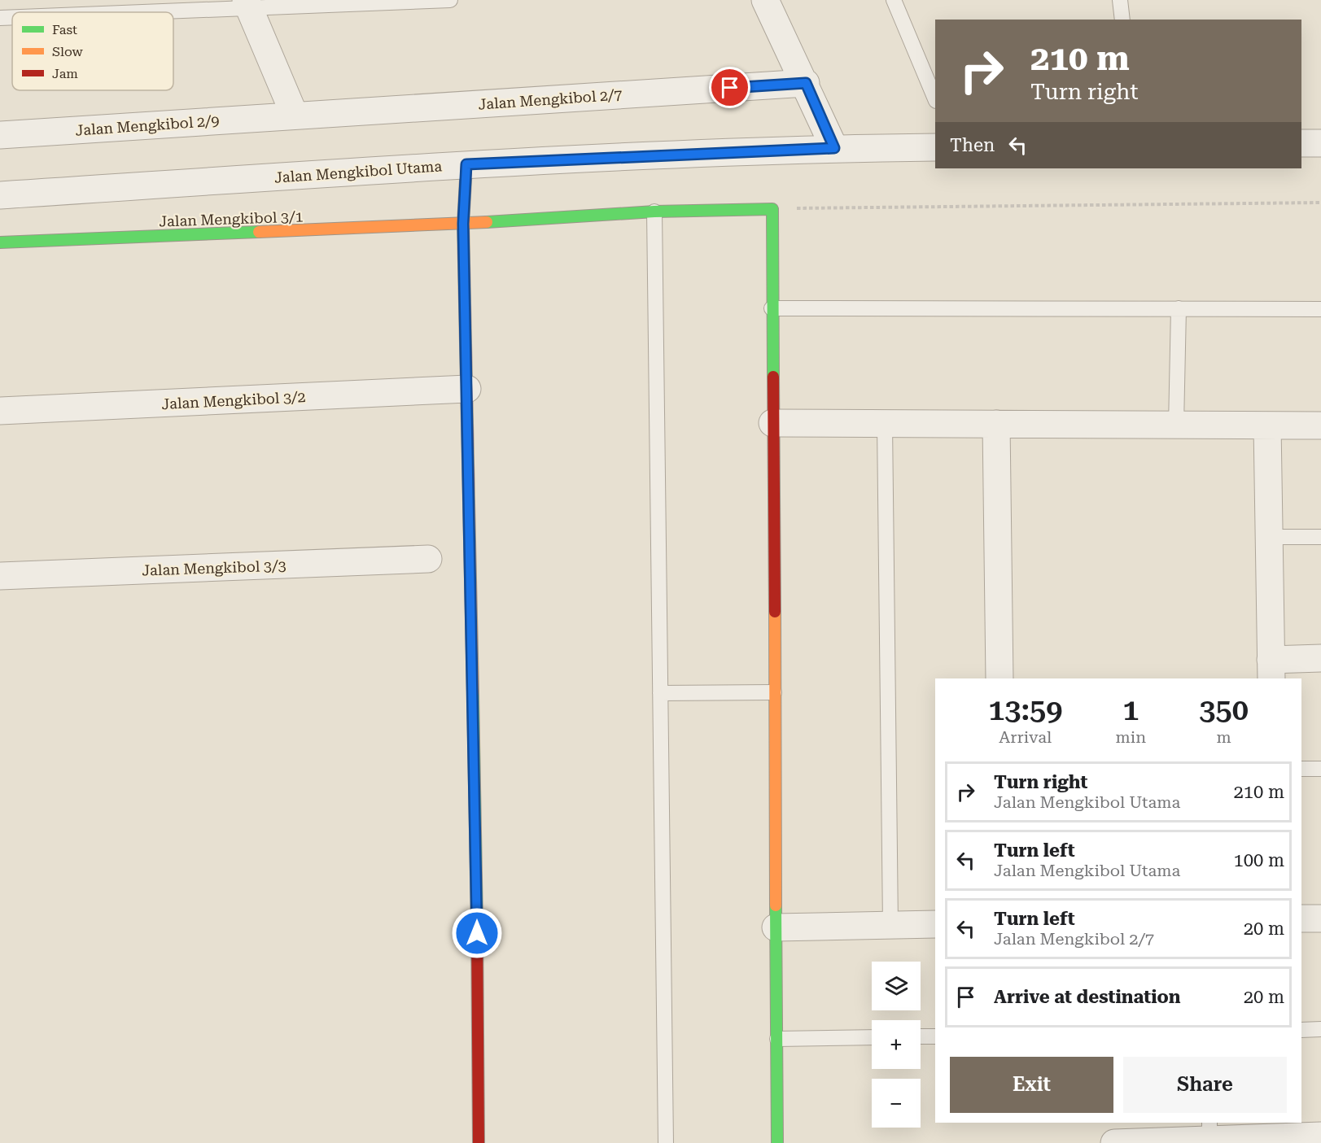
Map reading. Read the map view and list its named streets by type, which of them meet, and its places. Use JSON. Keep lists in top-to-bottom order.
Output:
{
  "streets": {
    "street": [
      "Jalan Mengkibol 2/7",
      "Jalan Mengkibol 2/9",
      "Jalan Mengkibol Utama",
      "Jalan Mengkibol 3/1",
      "Jalan Mengkibol 3/2",
      "Jalan Mengkibol 3/3"
    ]
  },
  "crossings": [
    ["Jalan Mengkibol 2/7", "Jalan Mengkibol 2/9"]
  ],
  "legend": ["Fast", "Slow", "Jam"],
  "page": {
    "turn": ["210 m", "Turn right"],
    "then": "Then",
    "eta": [
      "13:59",
      "Arrival",
      "1",
      "min",
      "350",
      "m"
    ],
    "list": [
      {
        "name": "Turn right",
        "note": "Jalan Mengkibol Utama",
        "value": "210 m"
      },
      {
        "name": "Turn left",
        "note": "Jalan Mengkibol Utama",
        "value": "100 m"
      },
      {
        "name": "Turn left",
        "note": "Jalan Mengkibol 2/7",
        "value": "20 m"
      },
      {
        "name": "Arrive at destination",
        "value": "20 m"
      }
    ],
    "map_buttons": ["+", "−"],
    "buttons": ["Exit", "Share"]
  }
}
